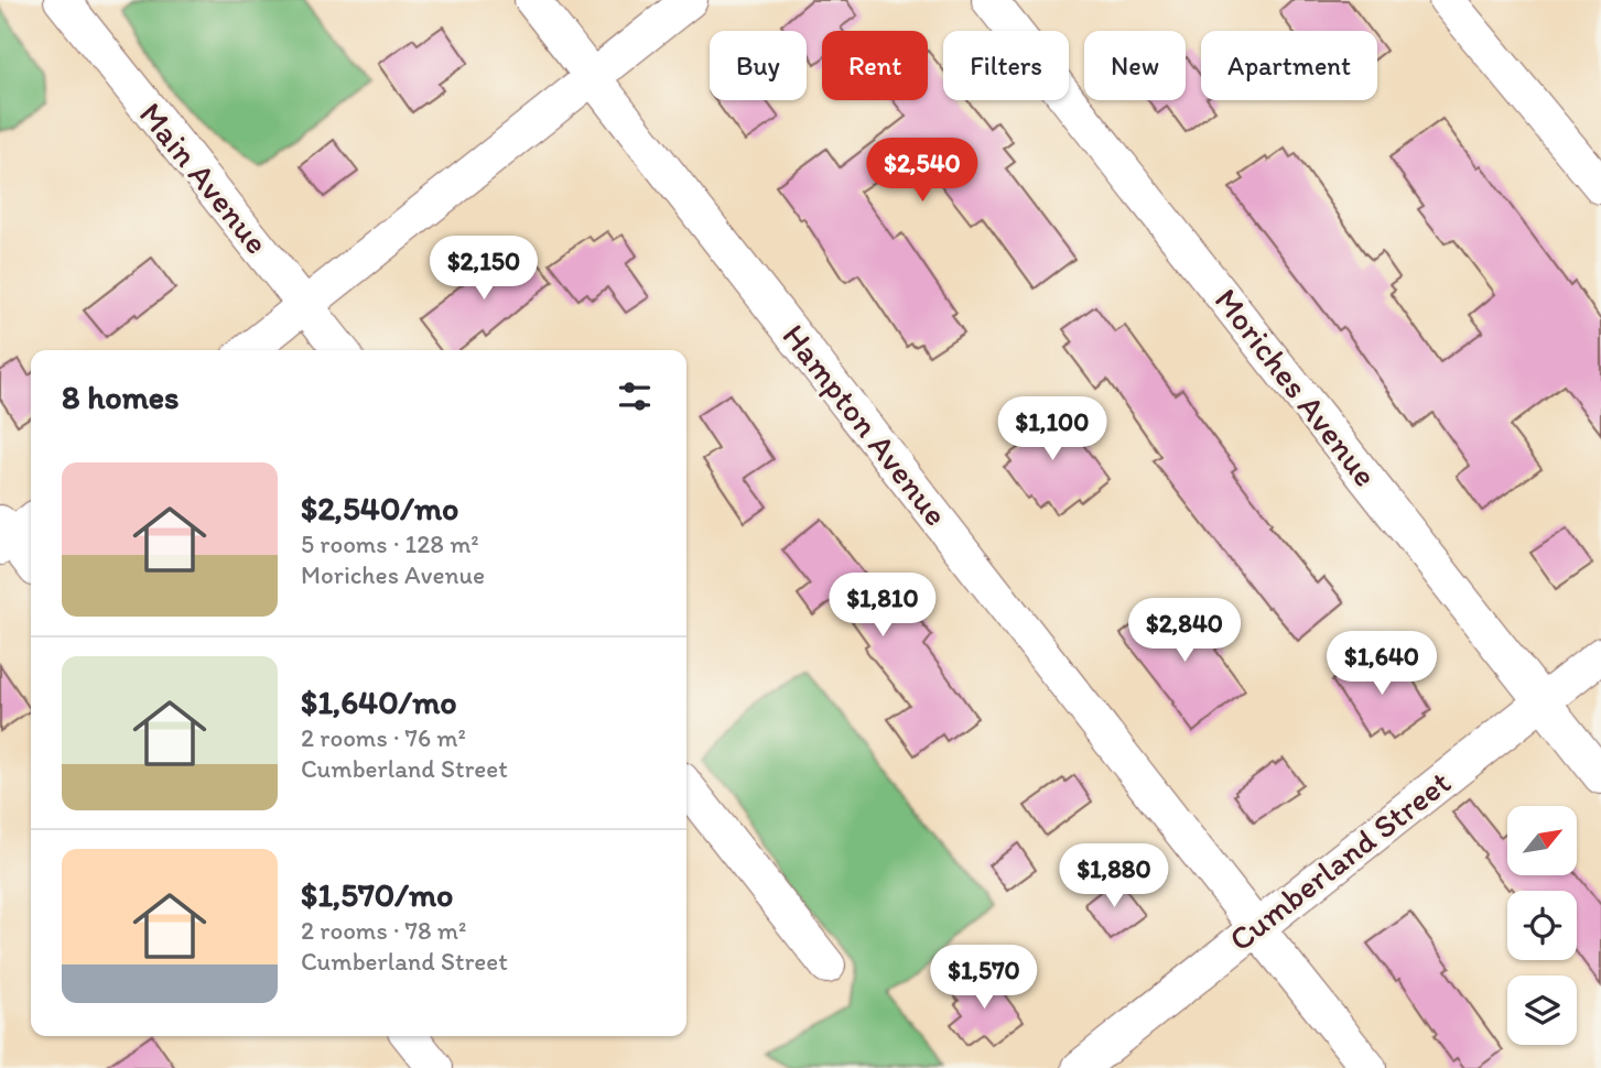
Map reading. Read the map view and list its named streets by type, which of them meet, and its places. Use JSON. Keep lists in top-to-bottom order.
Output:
{
  "streets": {
    "street": [
      "Main Avenue",
      "Moriches Avenue",
      "Hampton Avenue",
      "Cumberland Street"
    ]
  },
  "crossings": [
    ["Moriches Avenue", "Cumberland Street"],
    ["Hampton Avenue", "Cumberland Street"]
  ],
  "north": "top right",
  "page": {
    "chip": [
      "Buy",
      "Rent",
      "Filters",
      "New",
      "Apartment"
    ],
    "price": [
      "$2,540",
      "$2,150",
      "$1,100",
      "$1,810",
      "$2,840",
      "$1,640",
      "$1,880",
      "$1,570"
    ],
    "heading": "8 homes",
    "list": [
      {
        "name": "$2,540/mo",
        "note": "5 rooms · 128 m² · Moriches Avenue"
      },
      {
        "name": "$1,640/mo",
        "note": "2 rooms · 76 m² · Cumberland Street"
      },
      {
        "name": "$1,570/mo",
        "note": "2 rooms · 78 m² · Cumberland Street"
      }
    ]
  }
}
